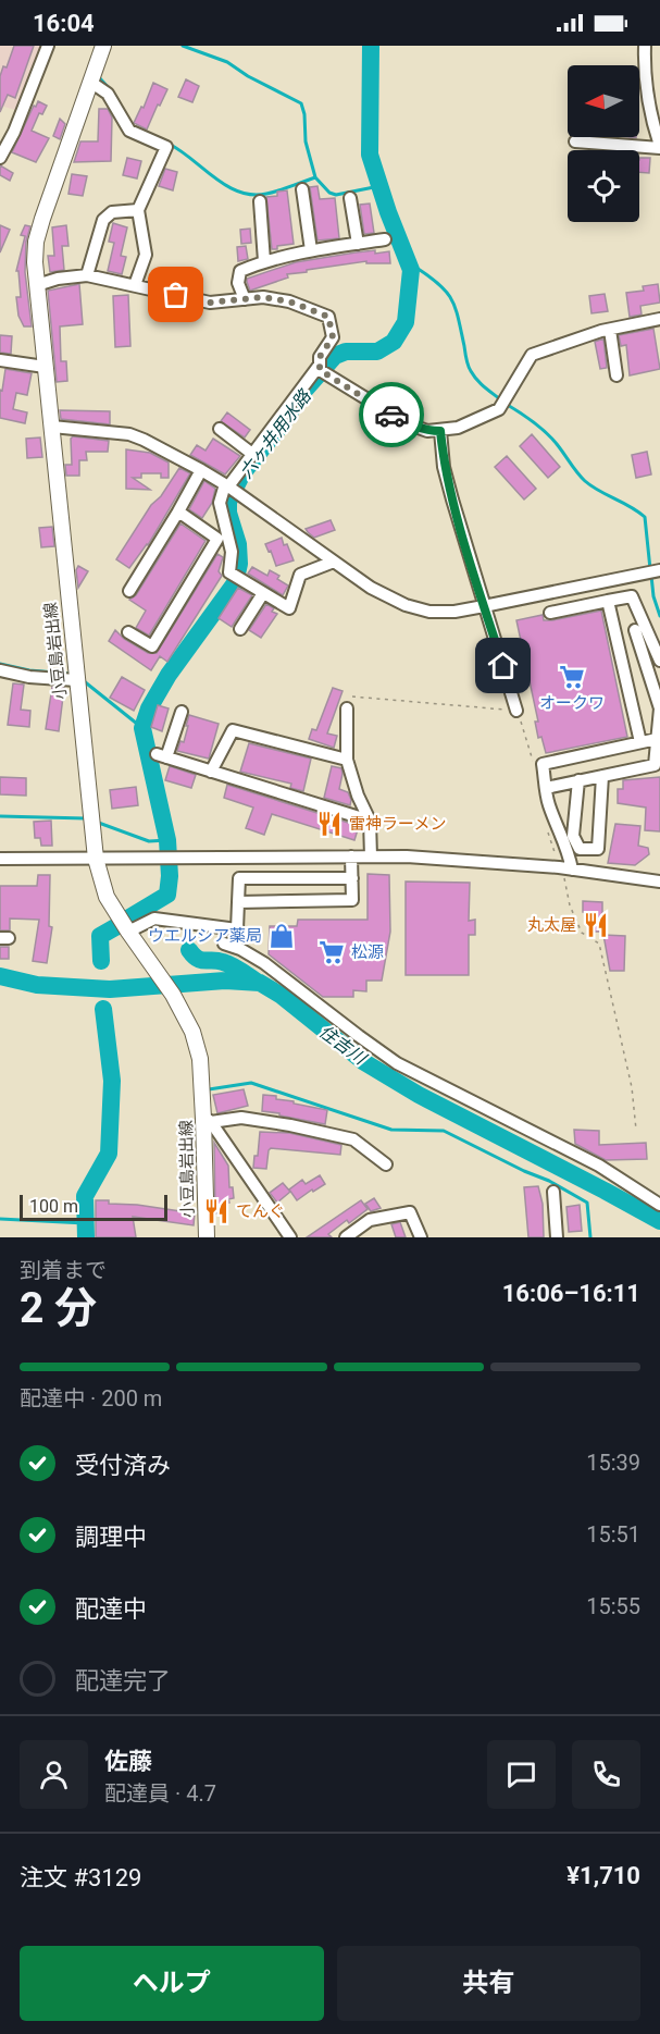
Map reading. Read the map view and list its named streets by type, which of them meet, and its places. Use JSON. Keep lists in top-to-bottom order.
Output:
{
  "streets": {
    "main road": ["小豆島岩出線"]
  },
  "water": ["六ヶ井用水路", "住吉川"],
  "places": {
    "supermarket": ["オークワ", "松源"],
    "restaurant": ["雷神ラーメン", "丸太屋", "てんぐ"],
    "shop": ["ウエルシア薬局"]
  },
  "scale_bar": "100 m",
  "north": "left",
  "page": {
    "status": "16:04",
    "scale": "100 m",
    "heading": ["2 分", "到着まで", "16:06–16:11"],
    "panel": [
      "佐藤",
      "配達員 · 4.7",
      "注文 #3129",
      "¥1,710"
    ],
    "bar": "配達中 · 200 m",
    "list": [
      ["受付済み", "15:39"],
      ["調理中", "15:51"],
      ["配達中", "15:55"],
      "配達完了"
    ],
    "buttons": ["ヘルプ", "共有"]
  }
}
